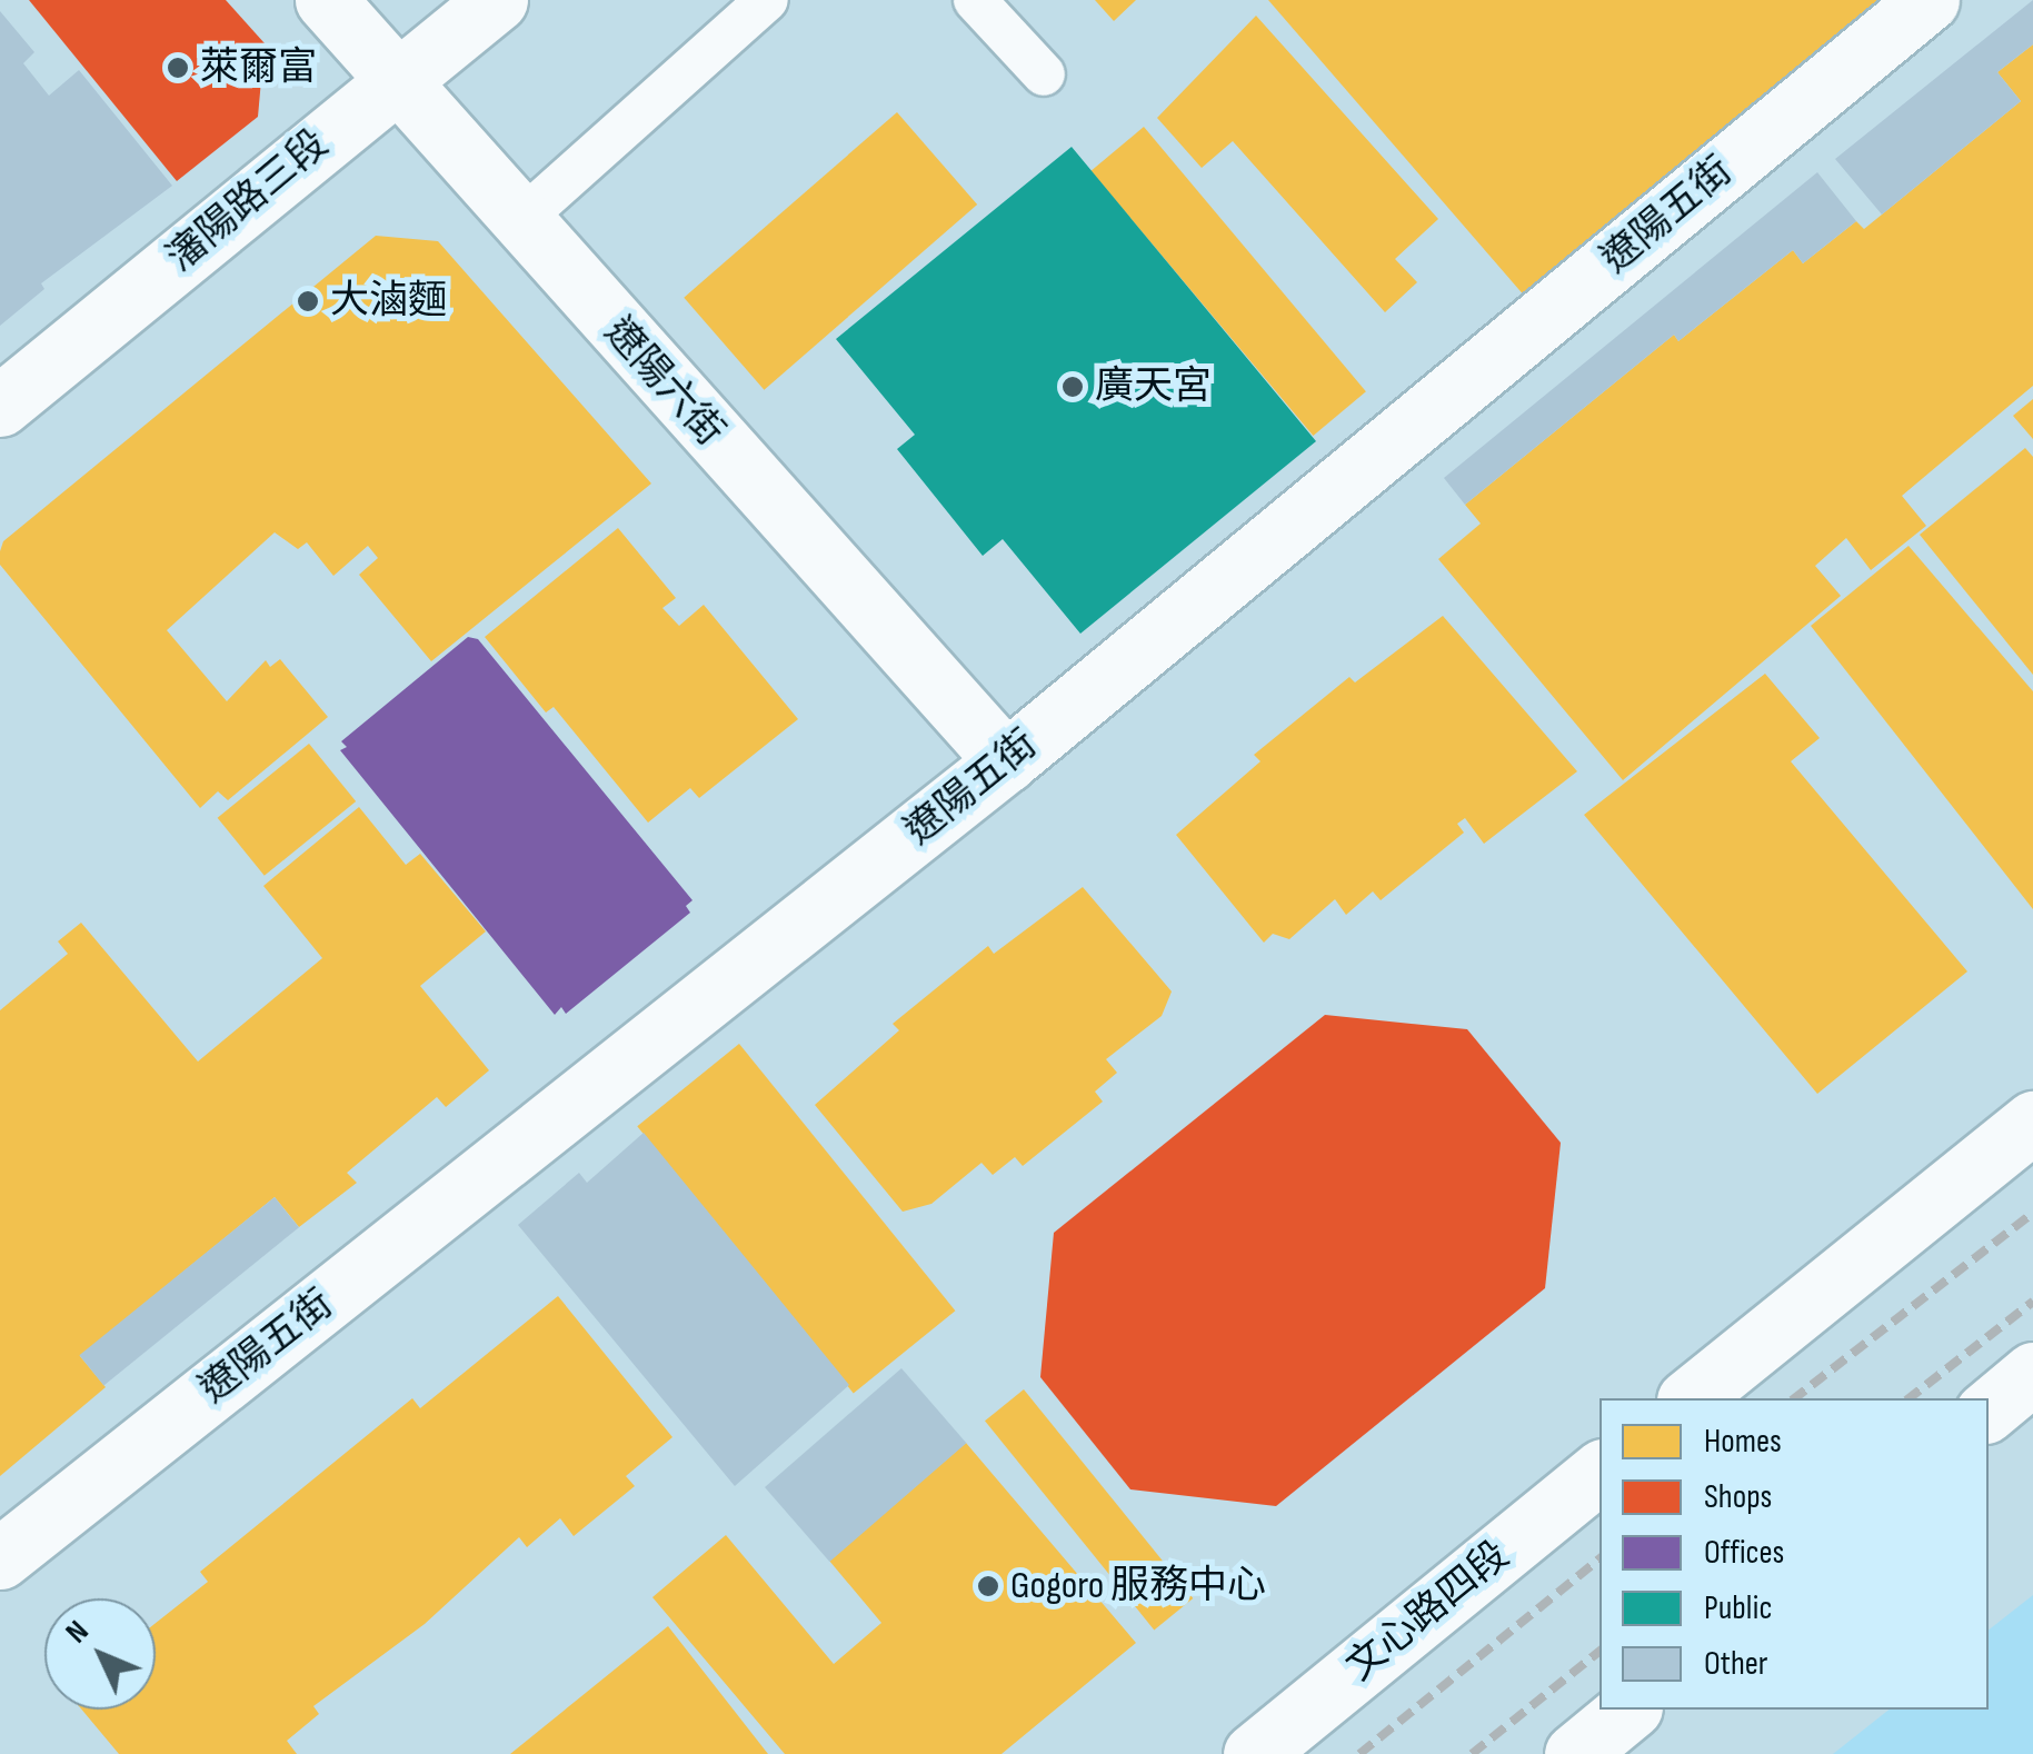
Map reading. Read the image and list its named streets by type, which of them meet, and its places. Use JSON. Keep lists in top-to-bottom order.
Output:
{
  "streets": {
    "street": [
      "瀋陽路三段",
      "遼陽五街",
      "遼陽六街",
      "文心路四段"
    ]
  },
  "crossings": [
    ["瀋陽路三段", "遼陽六街"],
    ["遼陽五街", "遼陽六街"]
  ],
  "places": [
    "萊爾富",
    "大滷麵",
    "廣天宮",
    "Gogoro 服務中心"
  ],
  "legend": [
    "Homes",
    "Shops",
    "Offices",
    "Public",
    "Other"
  ],
  "north": "top left"
}
